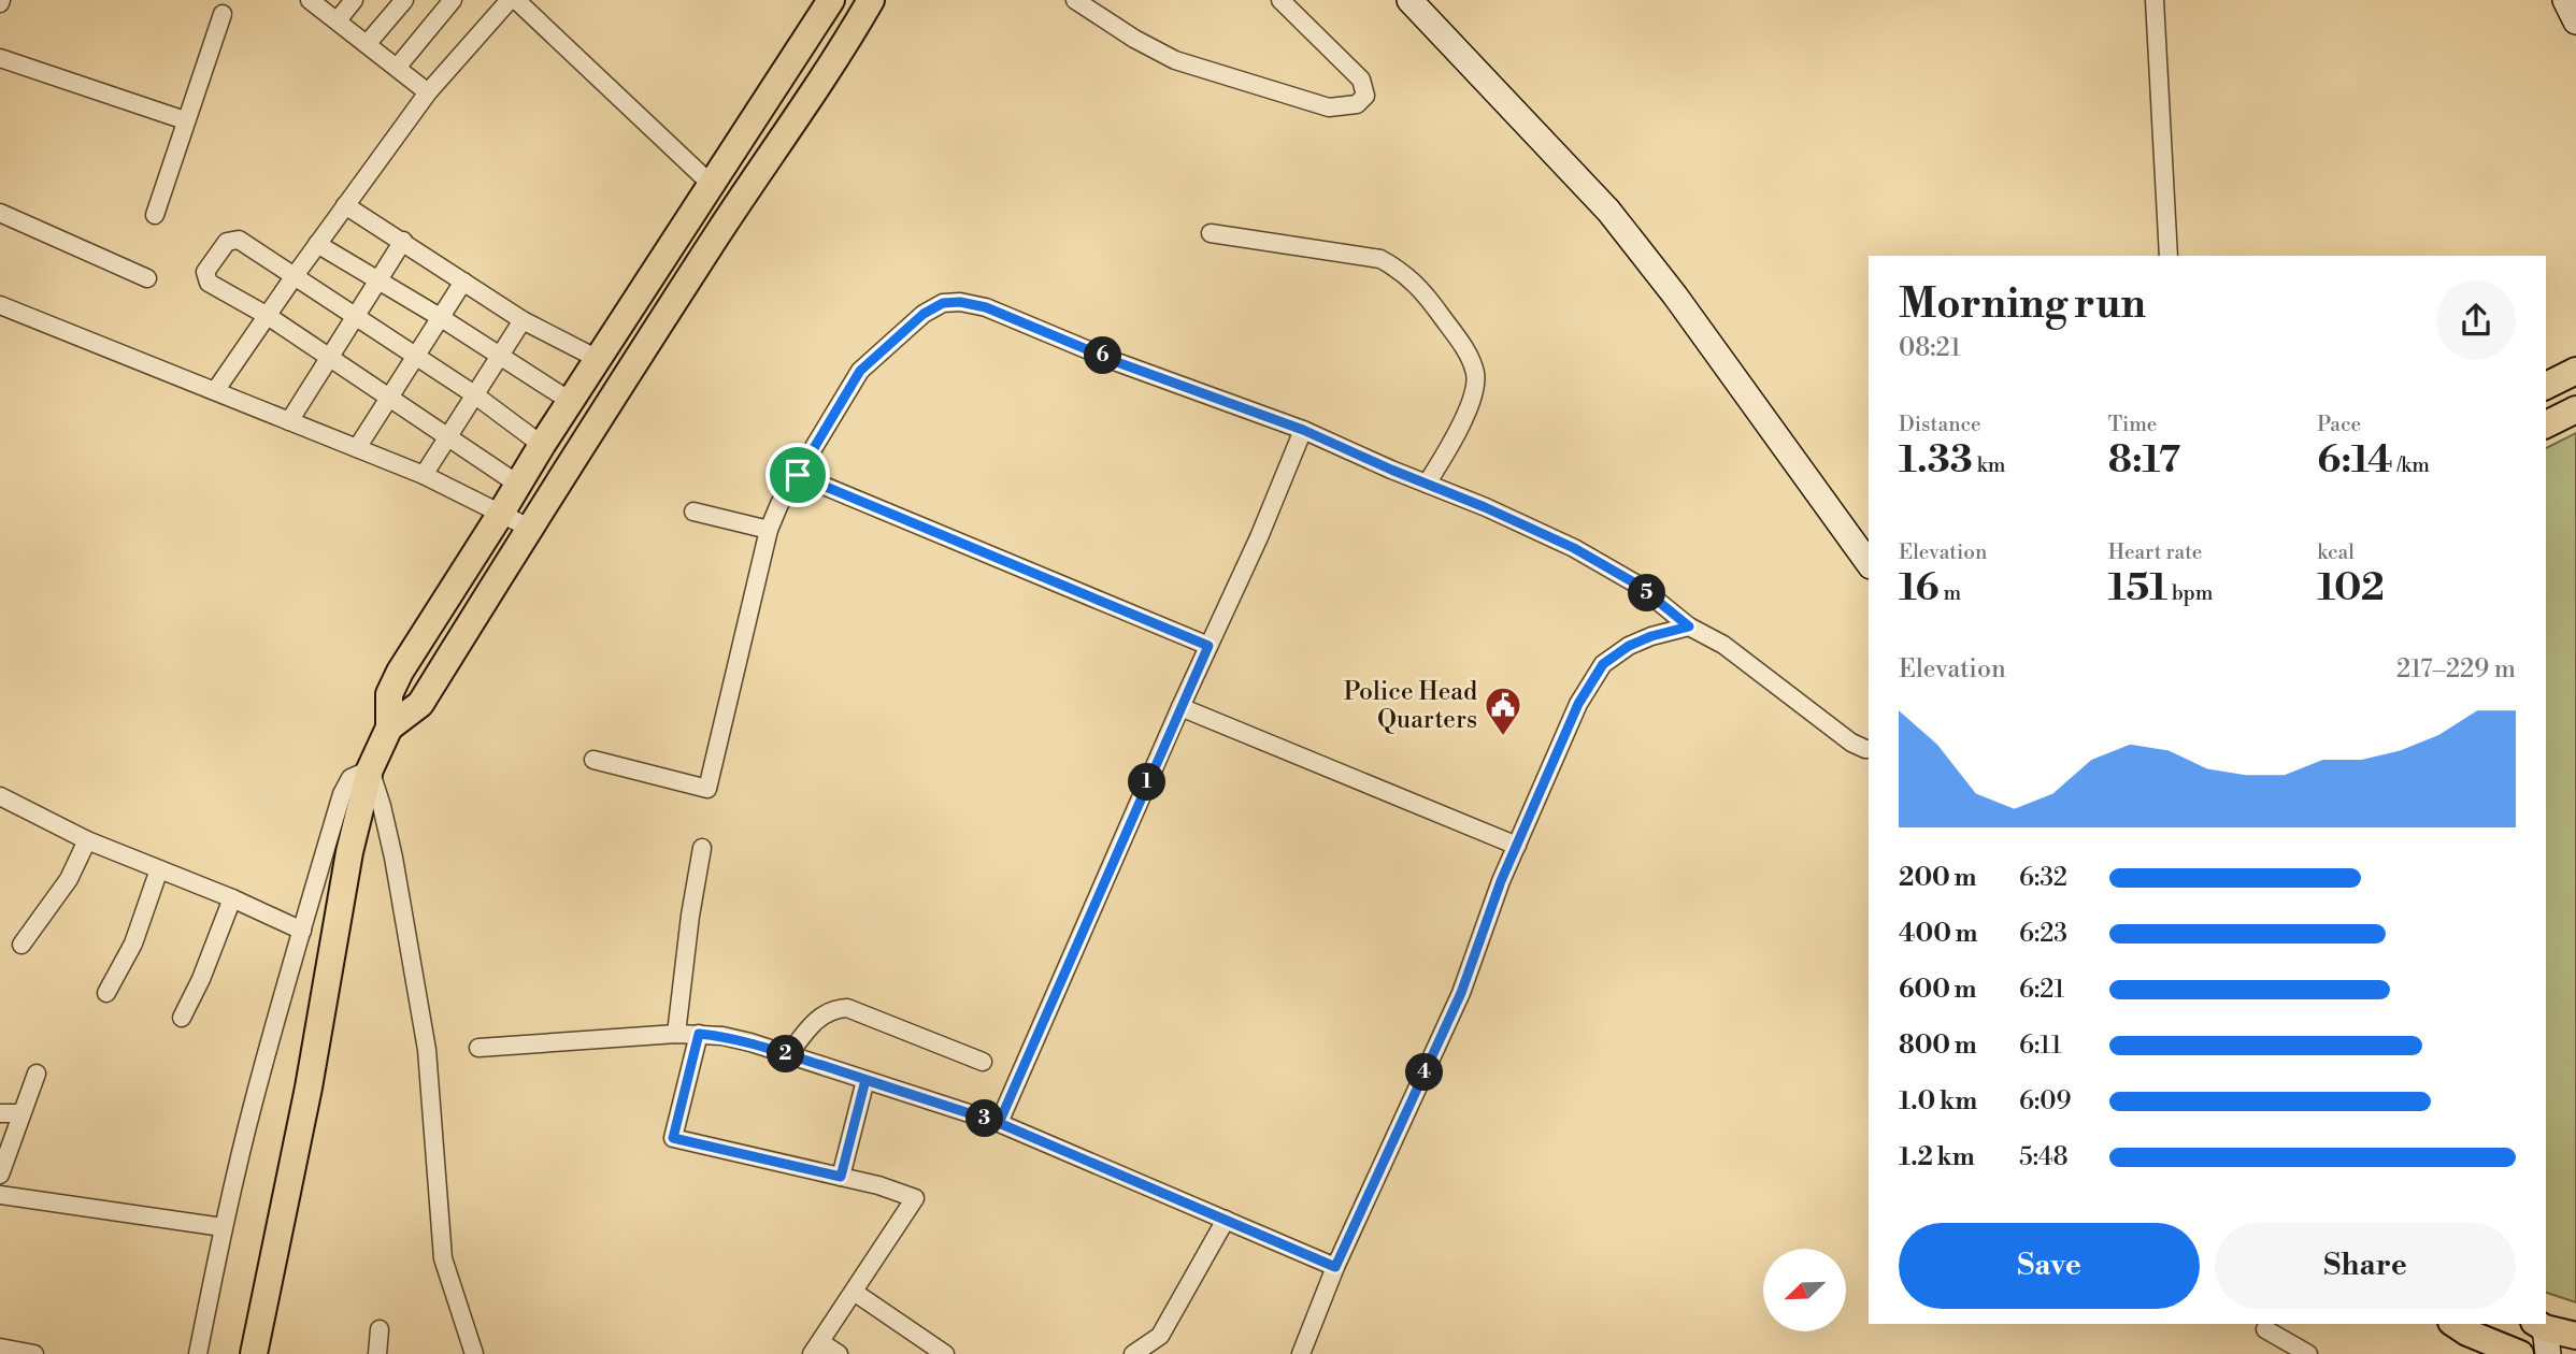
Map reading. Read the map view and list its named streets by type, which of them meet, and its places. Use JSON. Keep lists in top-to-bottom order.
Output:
{
  "places": {
    "public building": ["Police Head Quarters"]
  },
  "north": "bottom left",
  "page": {
    "heading": ["Morning run", "08:21"],
    "pins": [
      "6",
      "5",
      "1",
      "2",
      "4",
      "3"
    ],
    "stats": [
      ["Distance", "1.33 km"],
      ["Time", "8:17"],
      ["Pace", "6:14 /km"],
      ["Elevation", "16 m"],
      ["Heart rate", "151 bpm"],
      ["kcal", "102"]
    ],
    "chart": ["Elevation", "217–229 m"],
    "list": [
      {
        "name": "200 m",
        "note": "6:32"
      },
      {
        "name": "400 m",
        "note": "6:23"
      },
      {
        "name": "600 m",
        "note": "6:21"
      },
      {
        "name": "800 m",
        "note": "6:11"
      },
      {
        "name": "1.0 km",
        "note": "6:09"
      },
      {
        "name": "1.2 km",
        "note": "5:48"
      }
    ],
    "buttons": ["Save", "Share"]
  }
}
